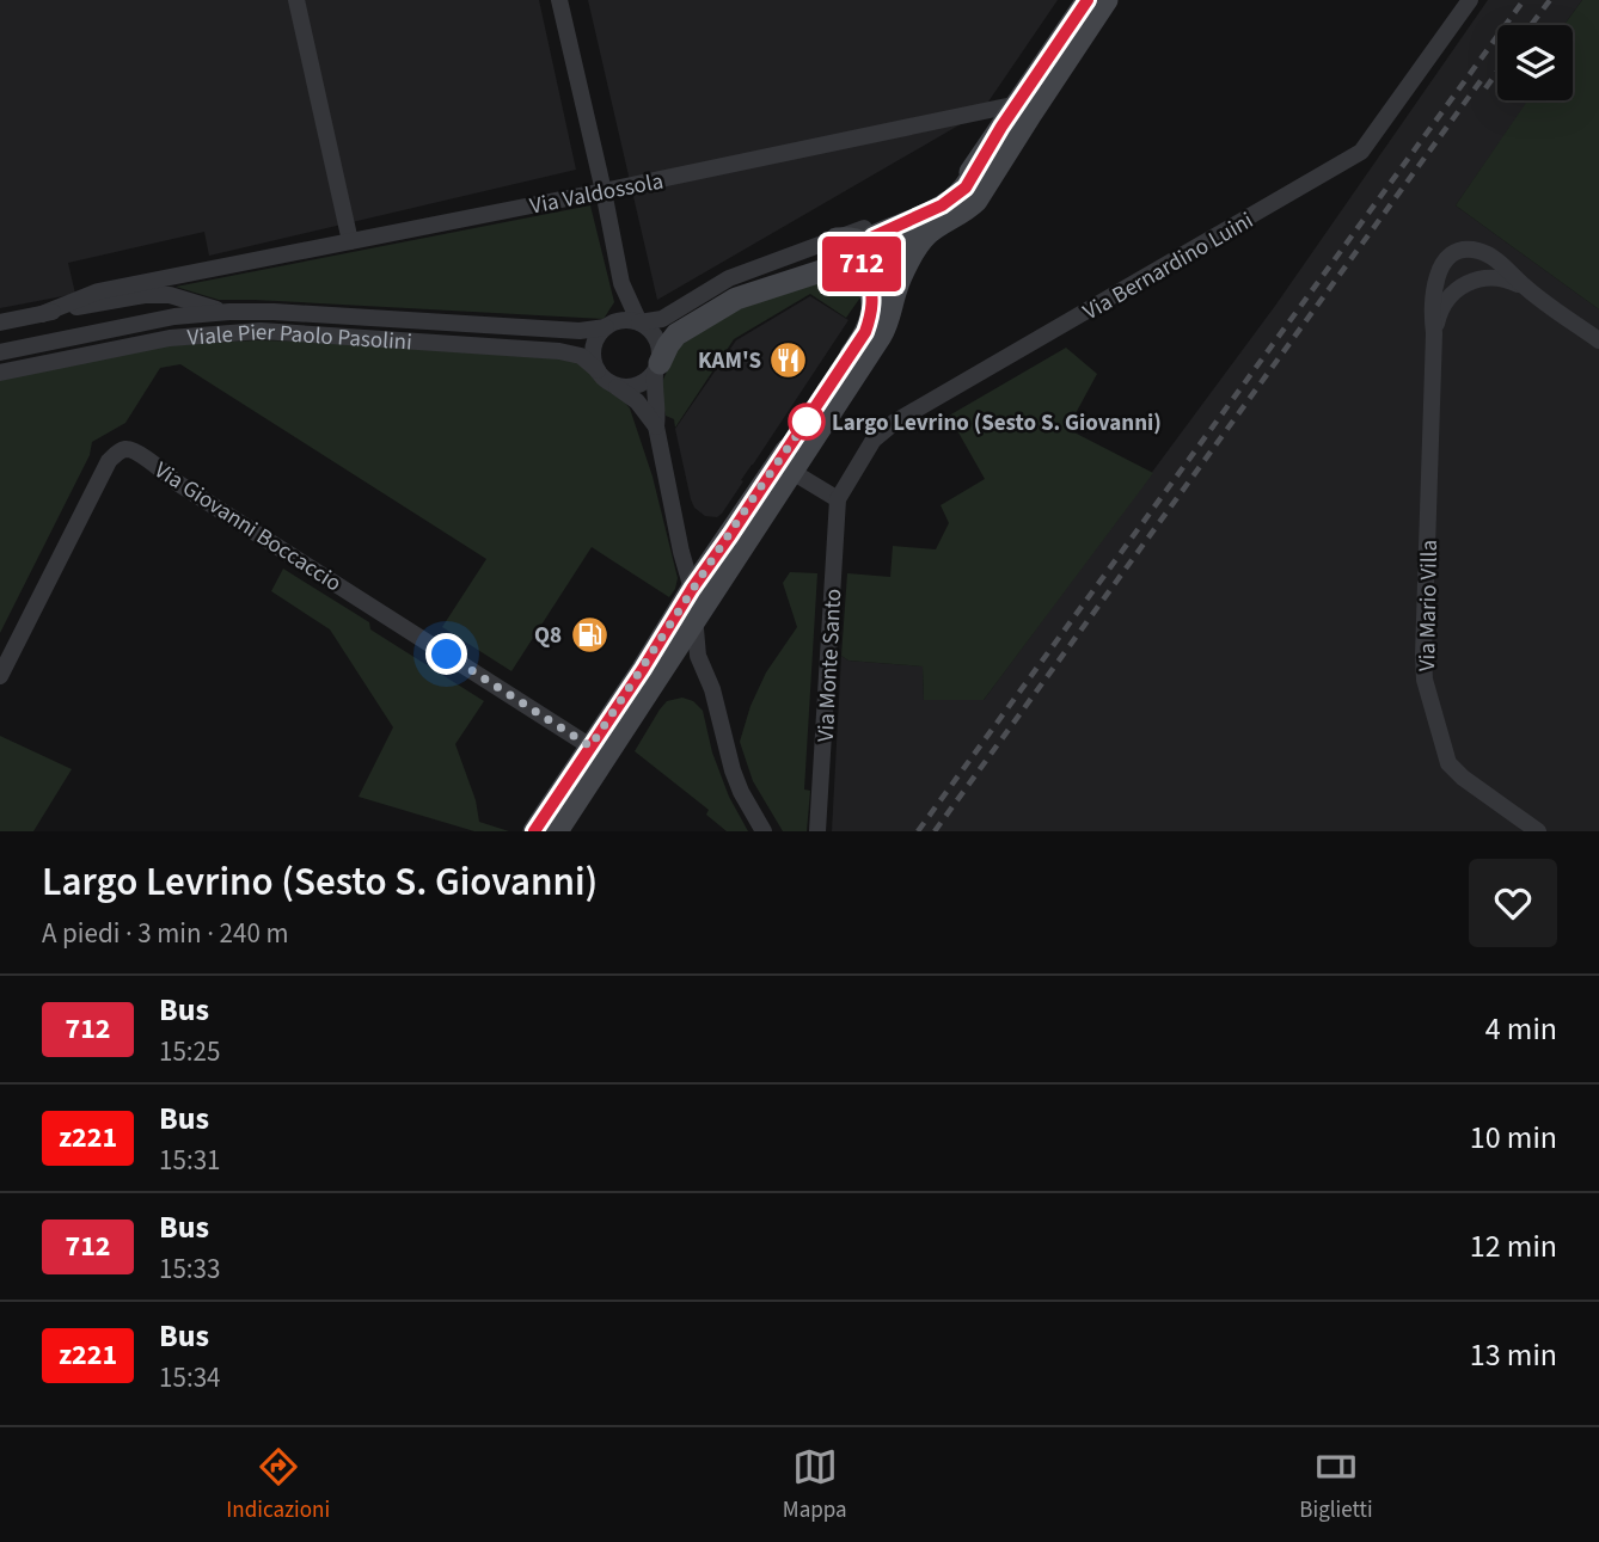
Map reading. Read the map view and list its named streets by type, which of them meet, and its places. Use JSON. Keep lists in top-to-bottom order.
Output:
{
  "streets": {
    "street": [
      "Via Valdossola",
      "Via Bernardino Luini",
      "Viale Pier Paolo Pasolini",
      "Via Giovanni Boccaccio",
      "Via Mario Villa",
      "Via Monte Santo"
    ]
  },
  "crossings": [
    ["Via Valdossola", "Viale Pier Paolo Pasolini"],
    ["Via Bernardino Luini", "Via Monte Santo"]
  ],
  "places": {
    "restaurant": ["KAM'S"],
    "other": ["Largo Levrino (Sesto S. Giovanni)"],
    "fuel station": ["Q8"]
  },
  "lines": ["bus line 712"],
  "page": {
    "on_map": "712",
    "heading": ["Largo Levrino (Sesto S. Giovanni)", "A piedi · 3 min · 240 m"],
    "list": [
      {
        "mark": "712",
        "name": "Bus",
        "note": "15:25",
        "value": "4 min"
      },
      {
        "mark": "z221",
        "name": "Bus",
        "note": "15:31",
        "value": "10 min"
      },
      {
        "mark": "712",
        "name": "Bus",
        "note": "15:33",
        "value": "12 min"
      },
      {
        "mark": "z221",
        "name": "Bus",
        "note": "15:34",
        "value": "13 min"
      }
    ],
    "tabs": ["Indicazioni", "Mappa", "Biglietti"]
  }
}
